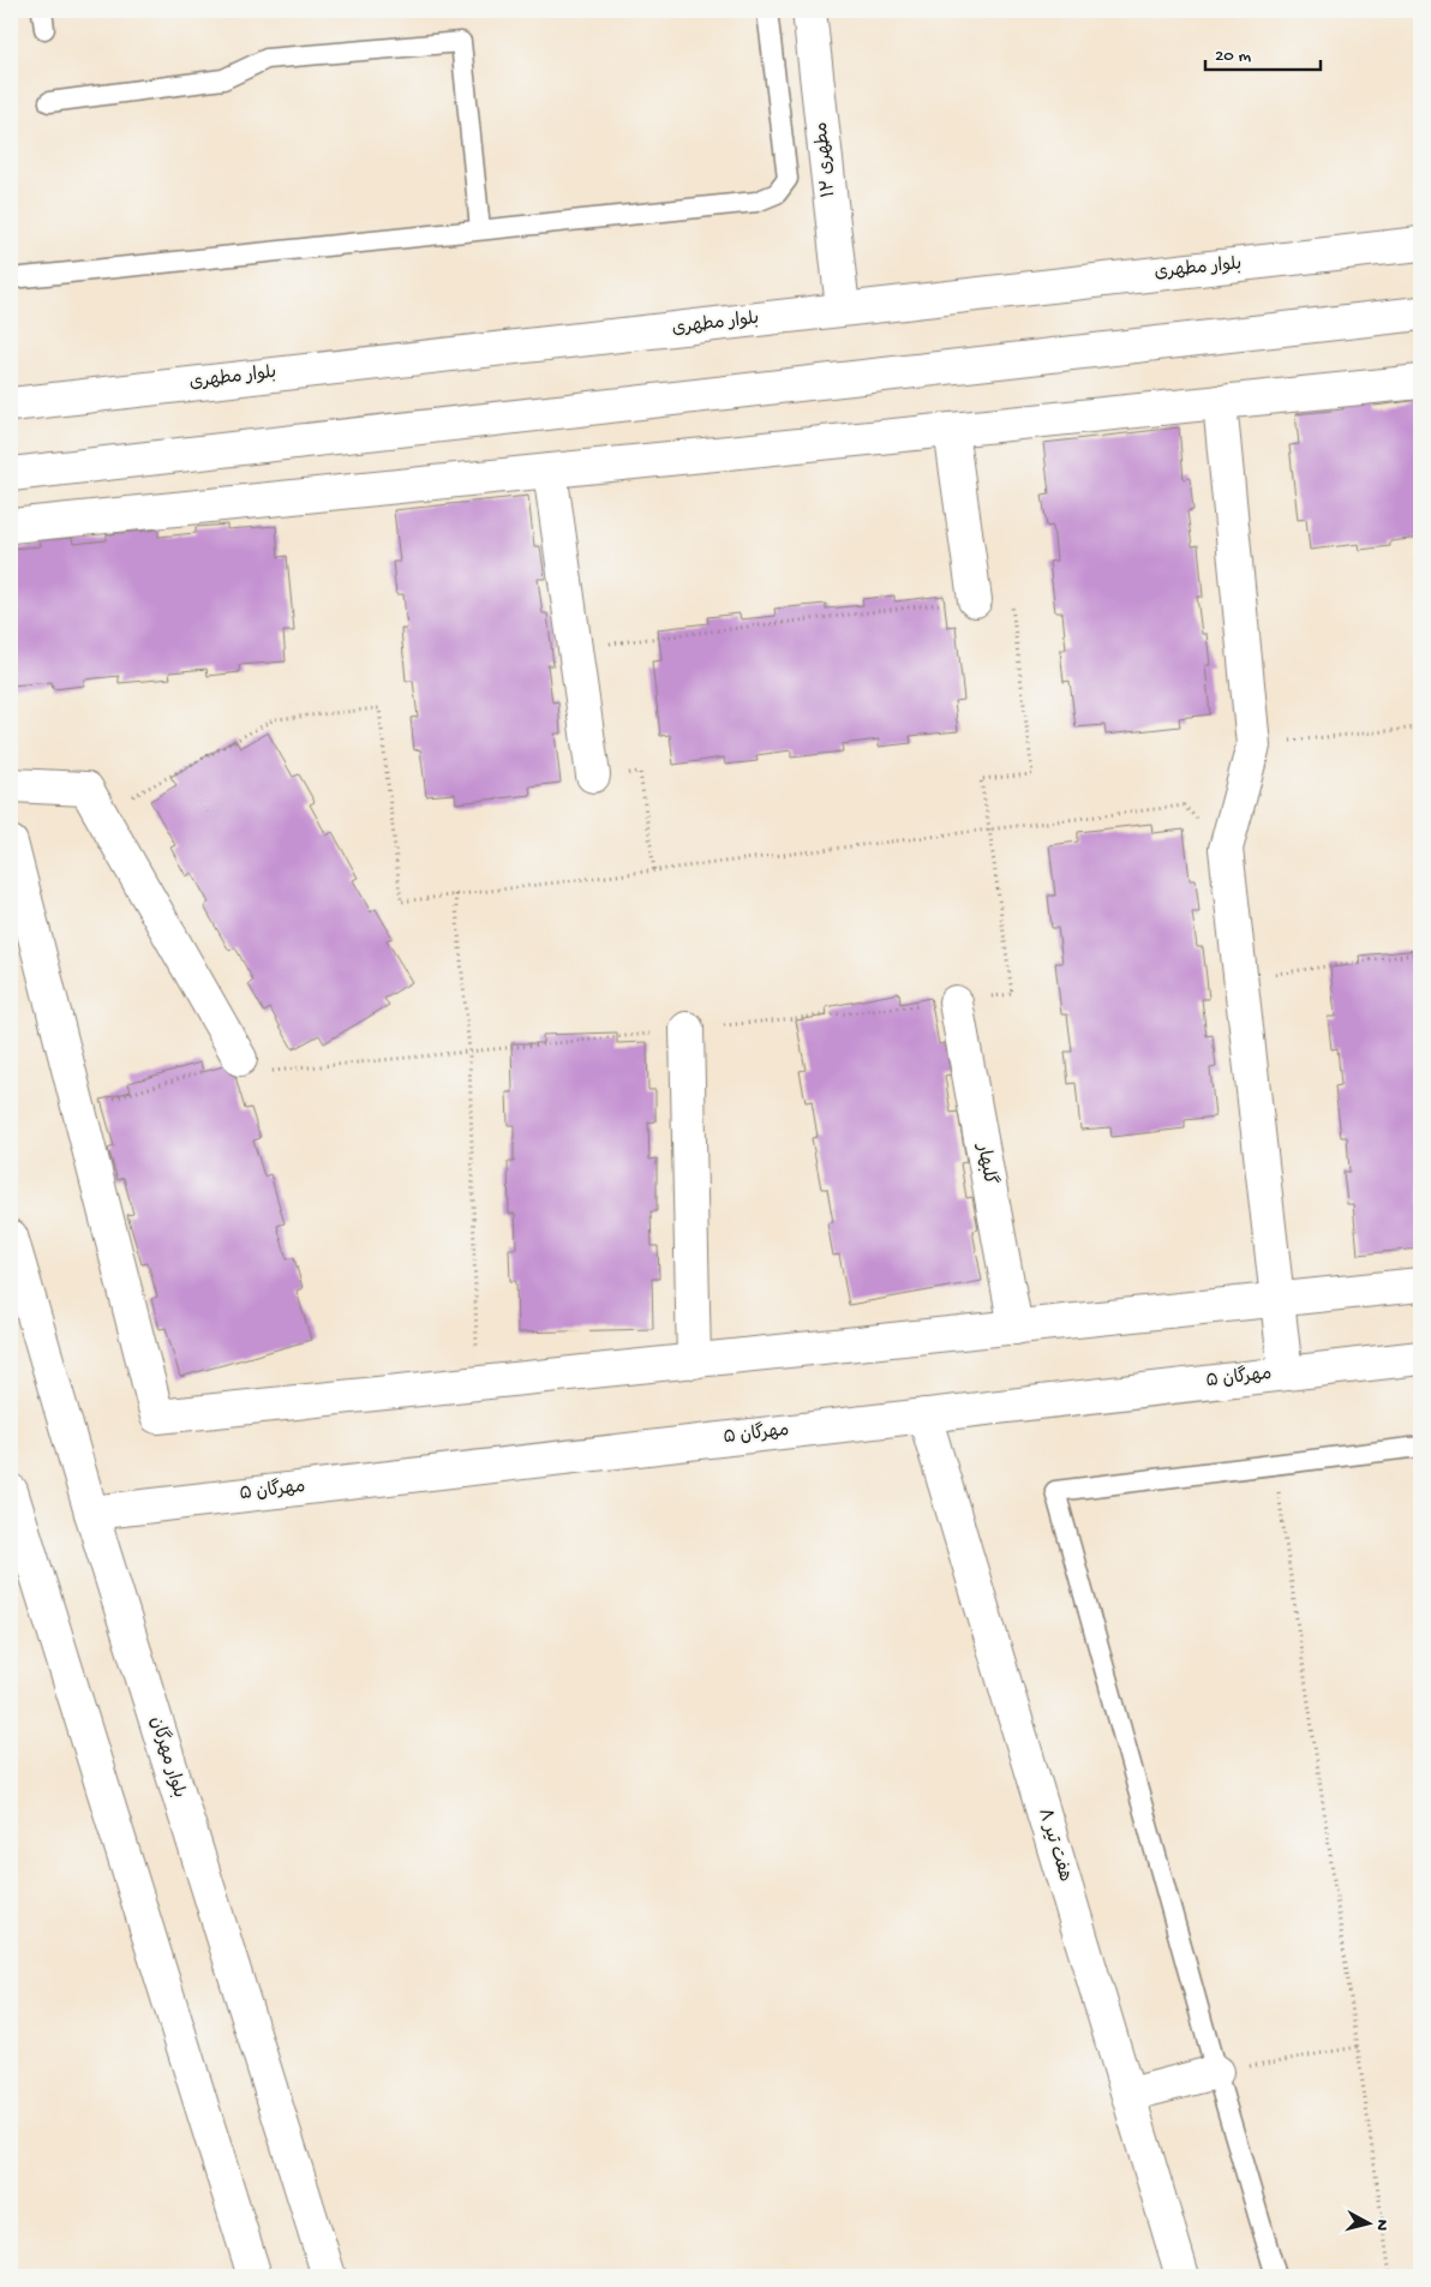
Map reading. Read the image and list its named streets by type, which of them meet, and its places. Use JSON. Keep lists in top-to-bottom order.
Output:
{
  "streets": {
    "street": [
      "مطهری ۱۲",
      "بلوار مطهری",
      "گلبهار",
      "مهرگان ۵",
      "بلوار مهرگان",
      "هفت تیر ۸"
    ]
  },
  "crossings": [
    ["مطهری ۱۲", "بلوار مطهری"],
    ["مهرگان ۵", "بلوار مهرگان"],
    ["مهرگان ۵", "هفت تیر ۸"]
  ],
  "scale_bar": "20 m",
  "north": "right"
}
